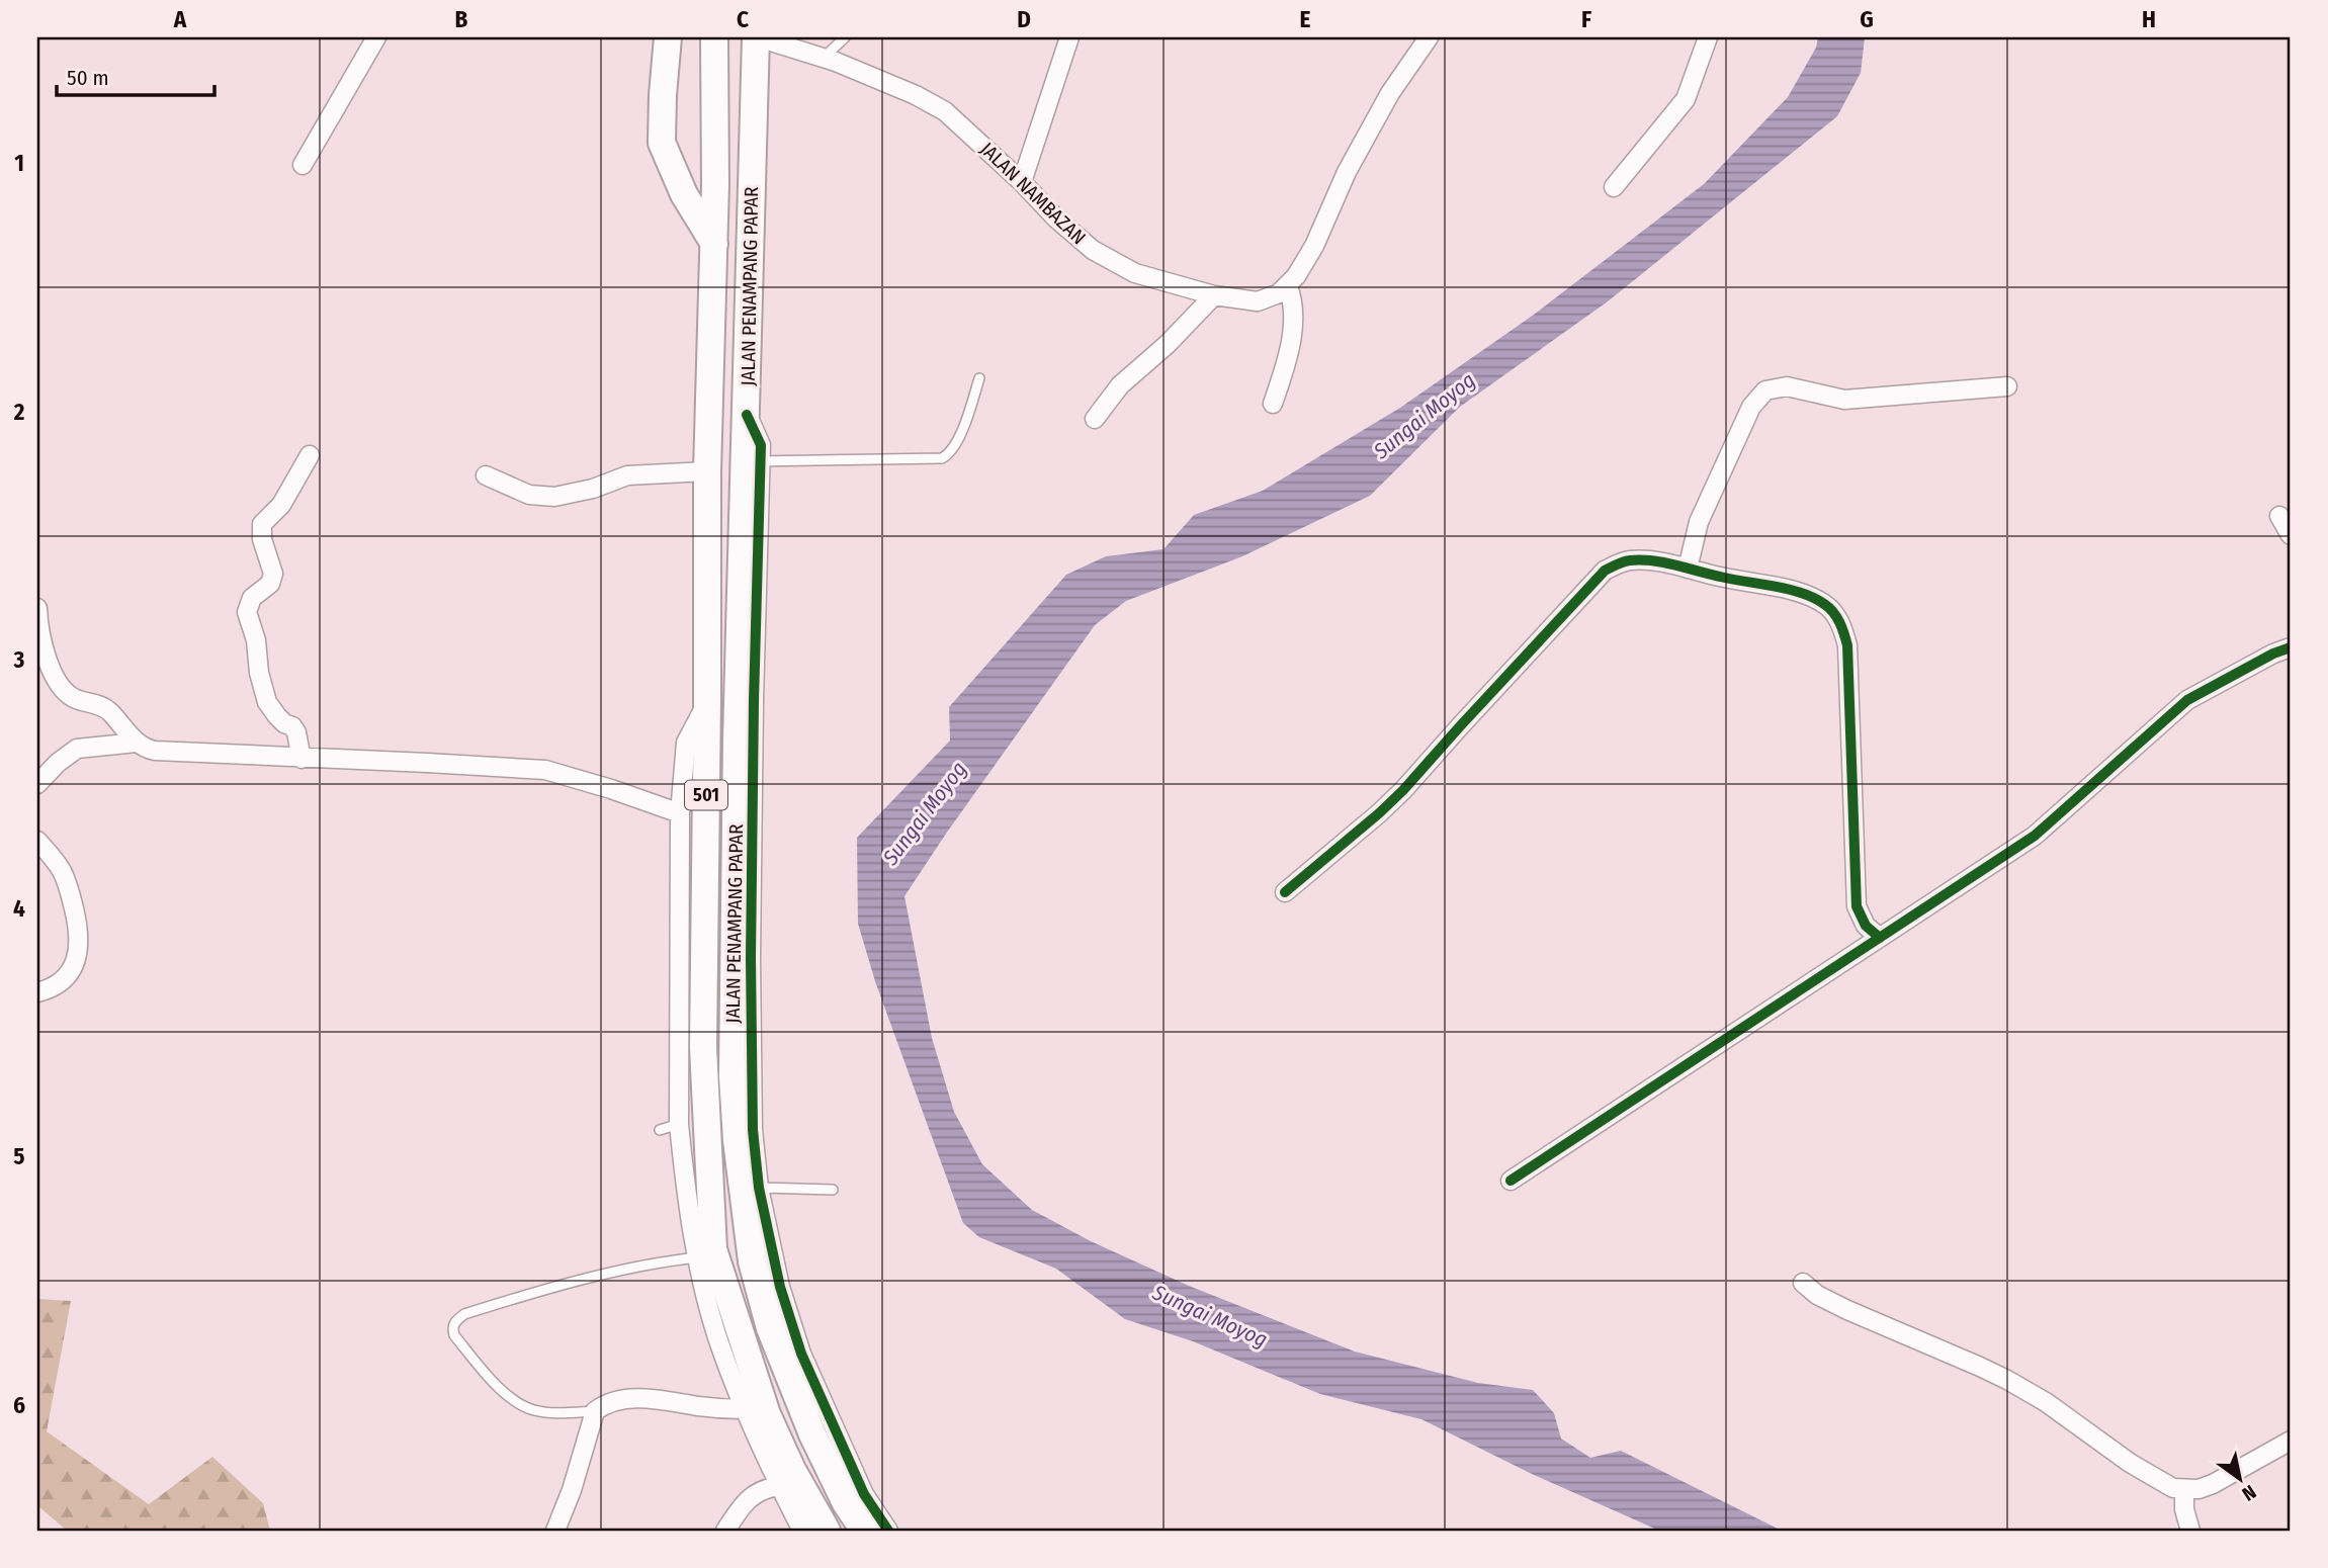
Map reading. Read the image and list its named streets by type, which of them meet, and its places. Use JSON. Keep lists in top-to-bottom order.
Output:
{
  "streets": {
    "main road": ["JALAN PENAMPANG PAPAR", "501"],
    "street": ["JALAN NAMBAZAN"]
  },
  "crossings": [
    ["JALAN NAMBAZAN", "JALAN PENAMPANG PAPAR"]
  ],
  "water": ["Sungai Moyog"],
  "scale_bar": "50 m",
  "north": "bottom right",
  "grid": {
    "columns": [
      "A",
      "B",
      "C",
      "D",
      "E",
      "F",
      "G",
      "H"
    ],
    "rows": [
      "1",
      "2",
      "3",
      "4",
      "5",
      "6"
    ]
  }
}
